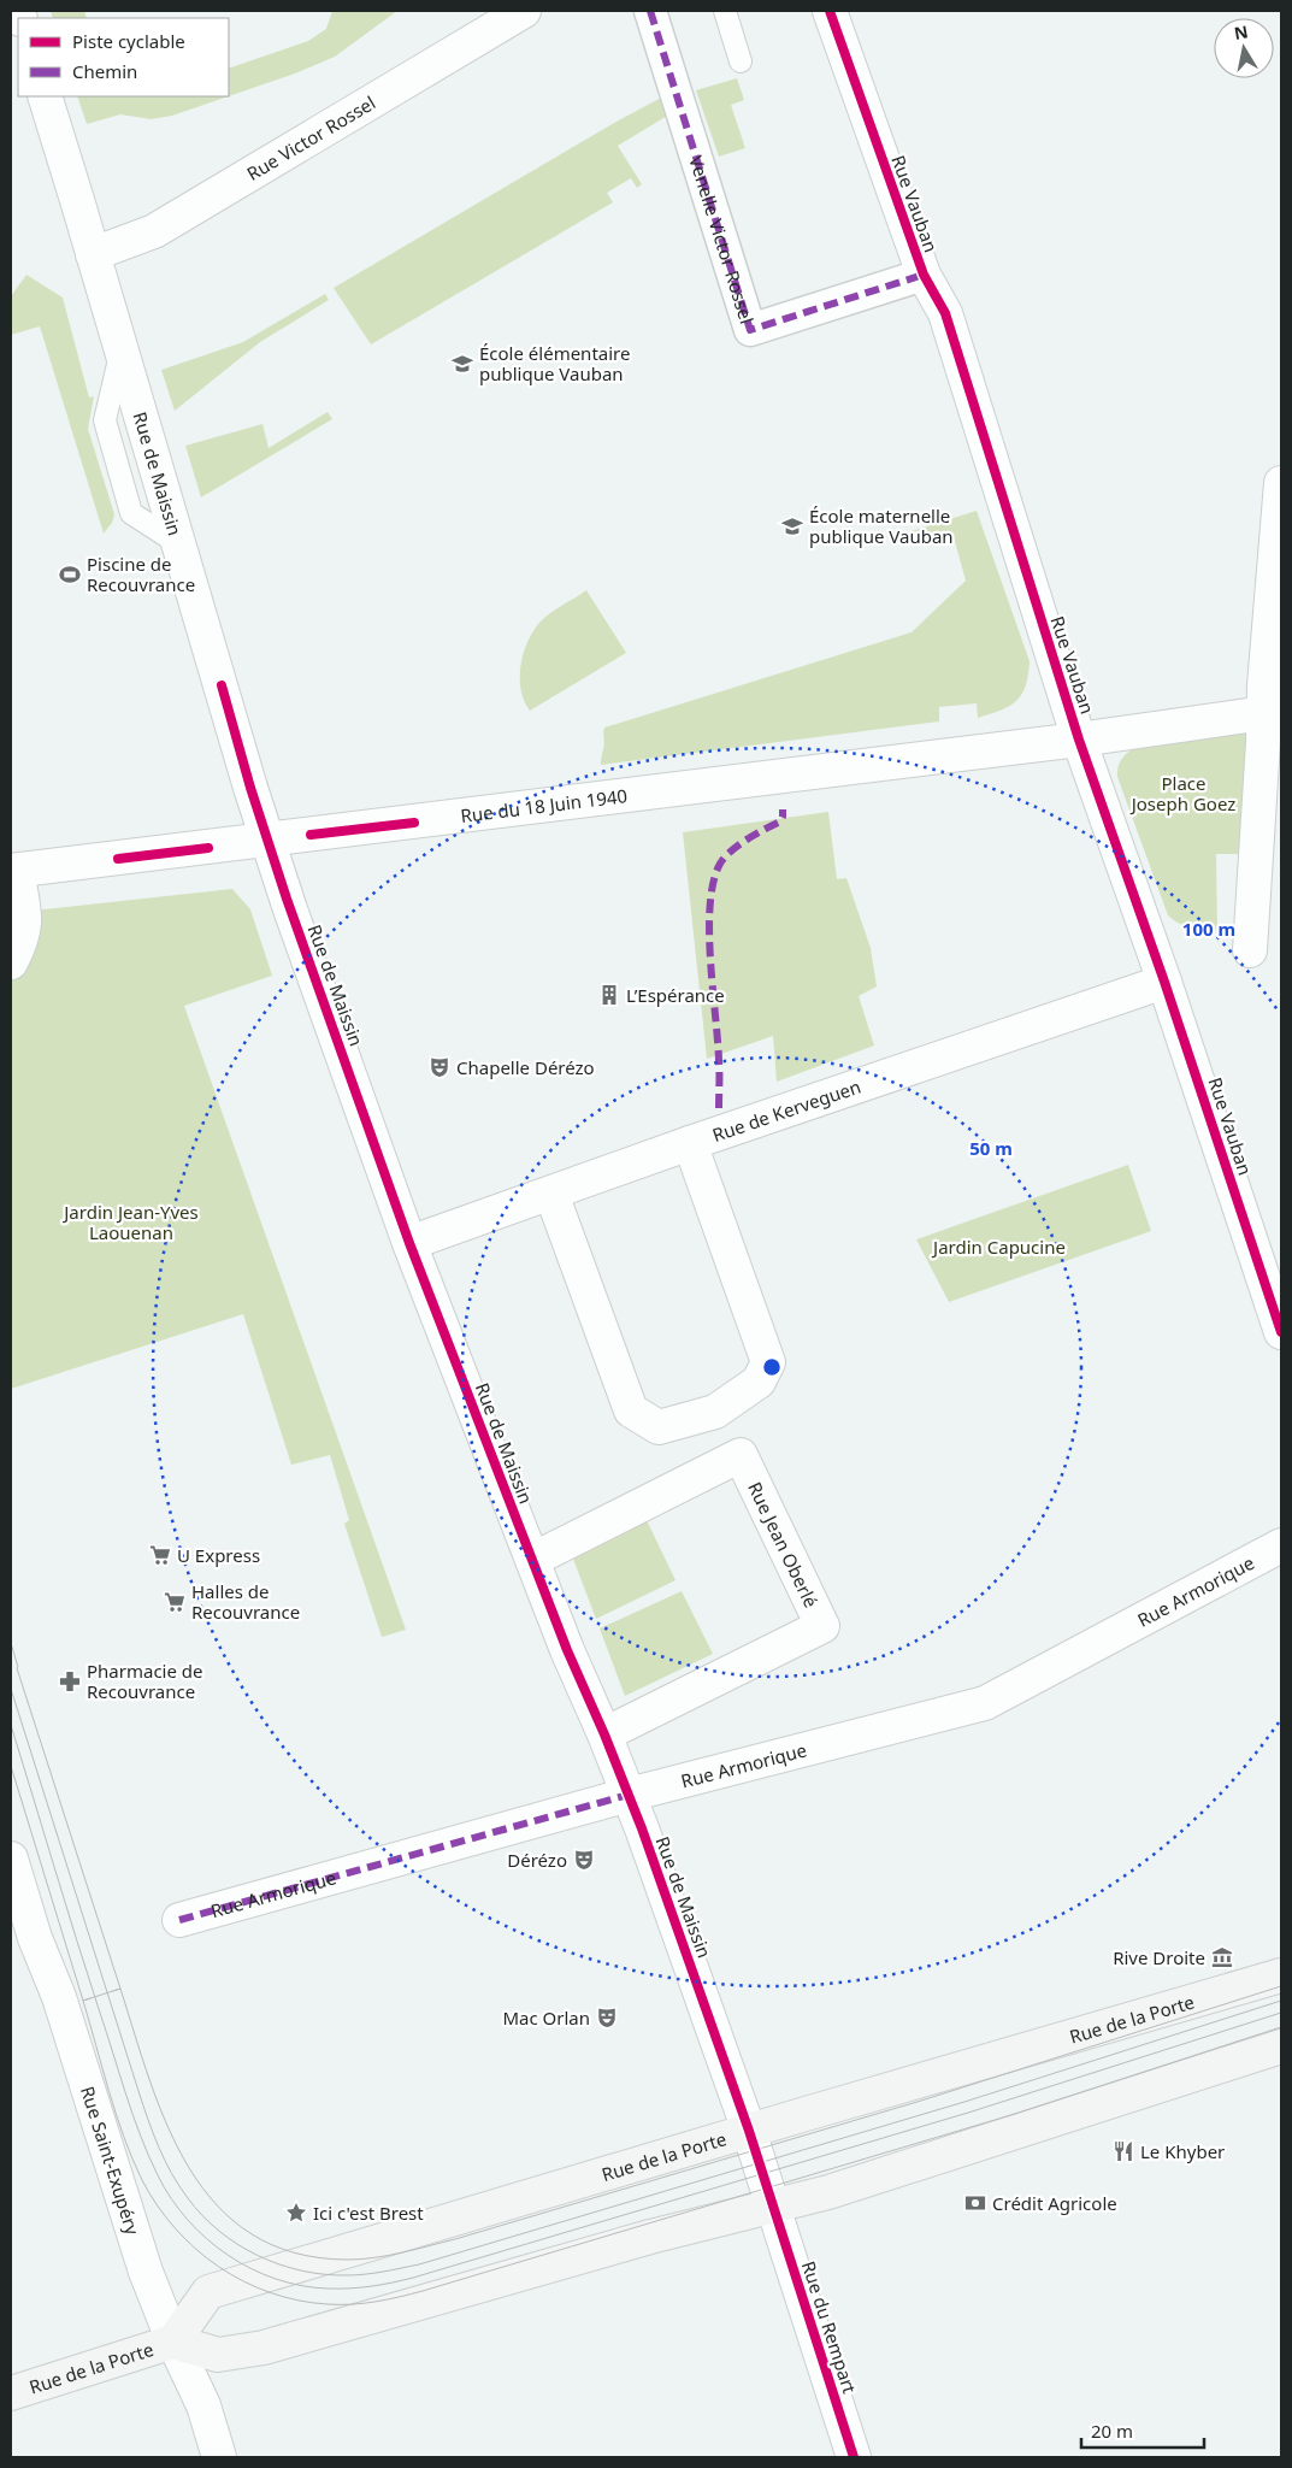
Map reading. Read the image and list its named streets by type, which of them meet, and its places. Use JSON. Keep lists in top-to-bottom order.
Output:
{
  "streets": {
    "main road": ["Rue de la Porte"],
    "street": [
      "Rue Victor Rossel",
      "Rue Vauban",
      "Venelle Victor Rossel",
      "Rue de Maissin",
      "Rue du 18 Juin 1940",
      "Rue de Kerveguen",
      "Rue Jean Oberlé",
      "Rue Armorique",
      "Rue Saint-Exupéry",
      "Rue du Rempart"
    ]
  },
  "crossings": [
    ["Rue Victor Rossel", "Rue de Maissin"],
    ["Rue Vauban", "Venelle Victor Rossel"],
    ["Rue Vauban", "Rue du 18 Juin 1940"],
    ["Rue Vauban", "Rue de Kerveguen"],
    ["Rue de Maissin", "Rue du 18 Juin 1940"],
    ["Rue de Maissin", "Rue de Kerveguen"],
    ["Rue de Maissin", "Rue Jean Oberlé"],
    ["Rue de Maissin", "Rue Armorique"],
    ["Rue de Maissin", "Rue de la Porte"],
    ["Rue de Maissin", "Rue du Rempart"],
    ["Rue de la Porte", "Rue Saint-Exupéry"],
    ["Rue de la Porte", "Rue du Rempart"]
  ],
  "parks": ["Place Joseph Goez", "Jardin Jean-Yves Laouenan", "Jardin Capucine"],
  "places": {
    "school or university": ["École élémentaire publique Vauban", "École maternelle publique Vauban"],
    "sports": ["Piscine de Recouvrance"],
    "building": ["L’Espérance"],
    "theatre": ["Chapelle Dérézo", "Dérézo", "Mac Orlan"],
    "supermarket": ["U Express", "Halles de Recouvrance"],
    "pharmacy": ["Pharmacie de Recouvrance"],
    "museum": ["Rive Droite"],
    "restaurant": ["Le Khyber"],
    "bank": ["Crédit Agricole"],
    "place": ["Ici c'est Brest"]
  },
  "legend": ["Piste cyclable", "Chemin"],
  "scale_bar": "20 m",
  "north": "top",
  "rings": ["100 m", "50 m"]
}
